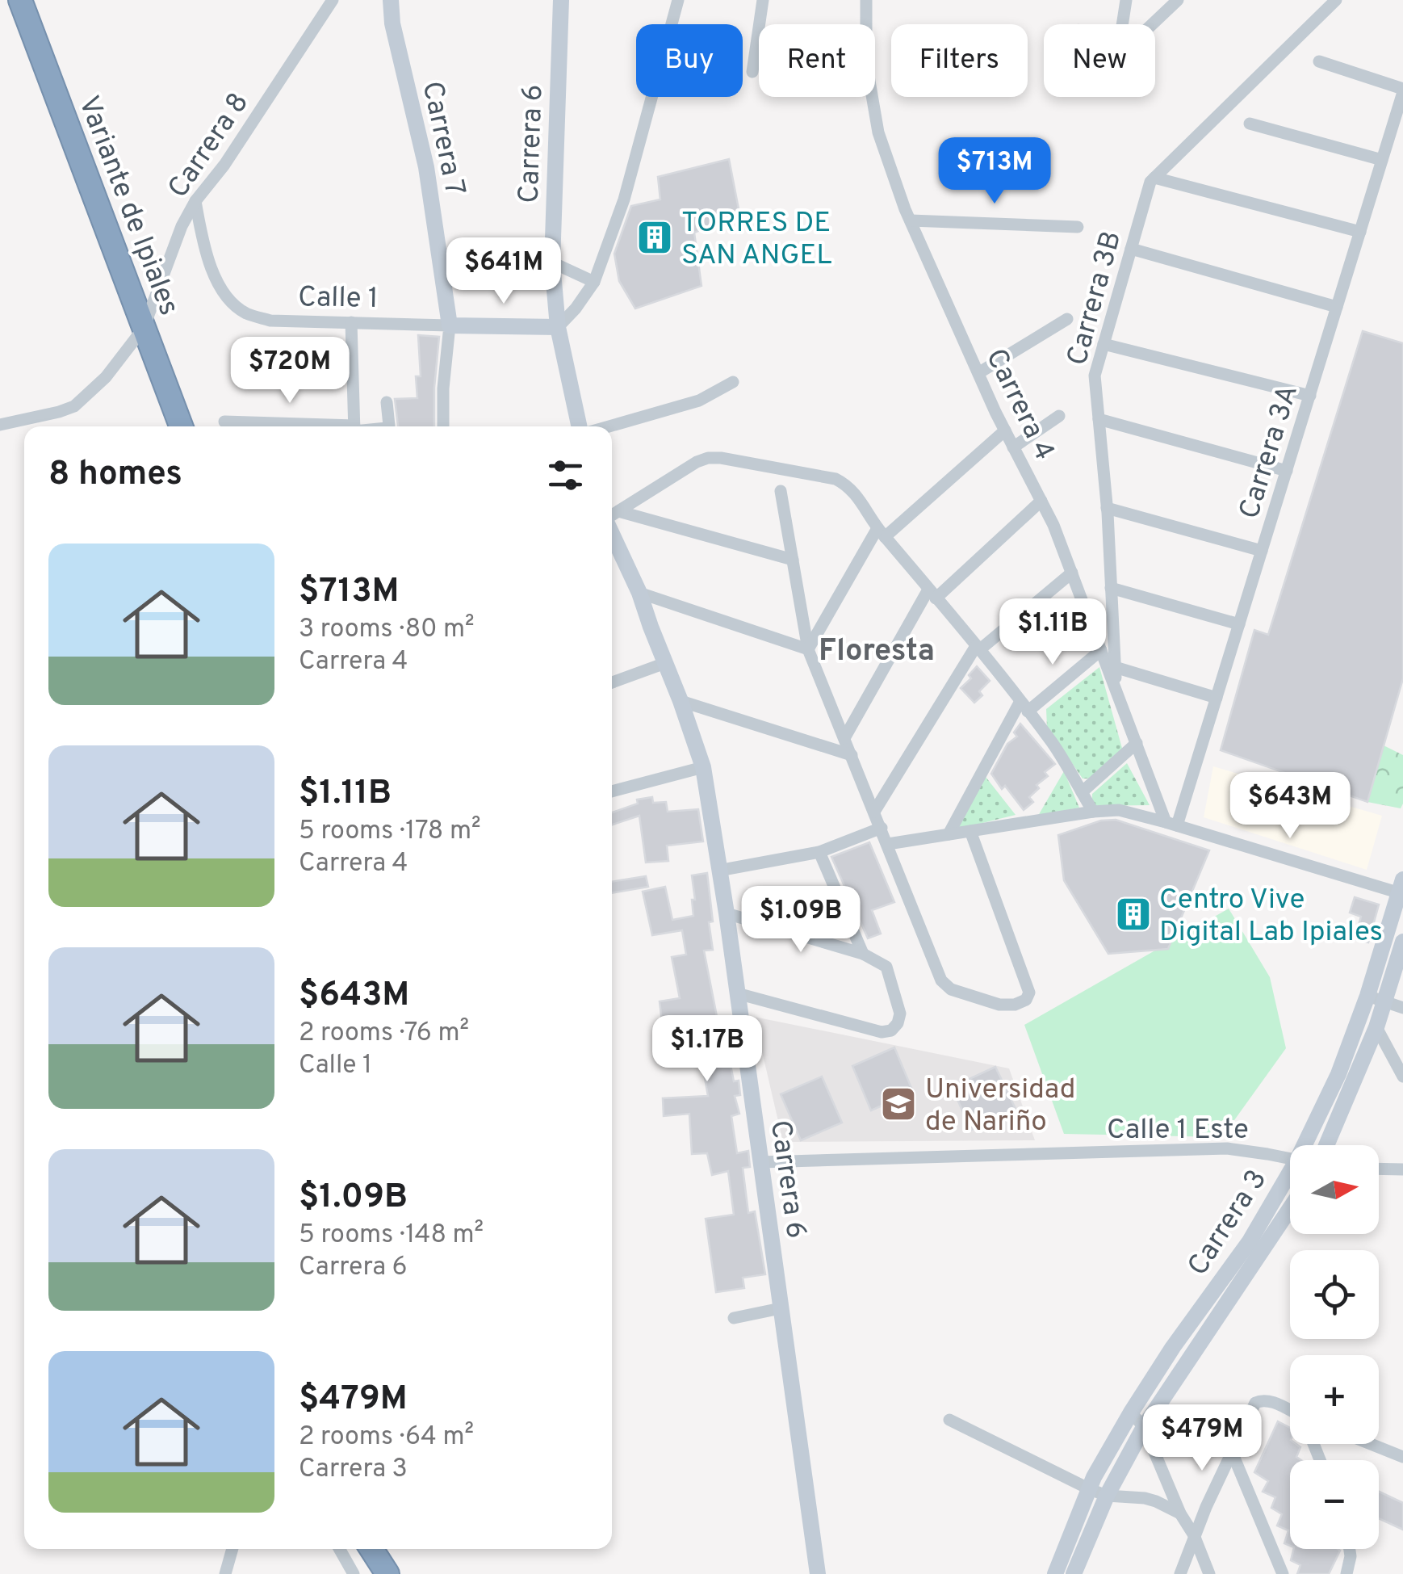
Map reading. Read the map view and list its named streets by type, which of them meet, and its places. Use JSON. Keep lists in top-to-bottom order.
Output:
{
  "streets": {
    "highway": ["Variante de Ipiales"],
    "main road": [
      "Carrera 7",
      "Carrera 6",
      "Calle 1",
      "Carrera 3"
    ],
    "street": [
      "Carrera 8",
      "Carrera 3B",
      "Carrera 4",
      "Carrera 3A",
      "Calle 1 Este"
    ]
  },
  "crossings": [
    ["Carrera 7", "Calle 1"],
    ["Carrera 6", "Calle 1"],
    ["Carrera 6", "Calle 1 Este"],
    ["Carrera 8", "Variante de Ipiales"],
    ["Carrera 8", "Calle 1"],
    ["Carrera 3B", "Carrera 4"],
    ["Carrera 4", "Carrera 3A"]
  ],
  "districts": ["Floresta"],
  "places": {
    "building": ["TORRES DE SAN ANGEL", "Centro Vive Digital Lab Ipiales"],
    "school or university": ["Universidad de Nariño"]
  },
  "north": "right",
  "page": {
    "chip": [
      "Buy",
      "Rent",
      "Filters",
      "New"
    ],
    "price": [
      "$713M",
      "$641M",
      "$720M",
      "$1.11B",
      "$643M",
      "$1.09B",
      "$1.17B",
      "$479M"
    ],
    "heading": "8 homes",
    "list": [
      {
        "name": "$713M",
        "note": "3 rooms · 80 m² · Carrera 4"
      },
      {
        "name": "$1.11B",
        "note": "5 rooms · 178 m² · Carrera 4"
      },
      {
        "name": "$643M",
        "note": "2 rooms · 76 m² · Calle 1"
      },
      {
        "name": "$1.09B",
        "note": "5 rooms · 148 m² · Carrera 6"
      },
      {
        "name": "$479M",
        "note": "2 rooms · 64 m² · Carrera 3"
      }
    ],
    "map_buttons": ["+", "−"]
  }
}
